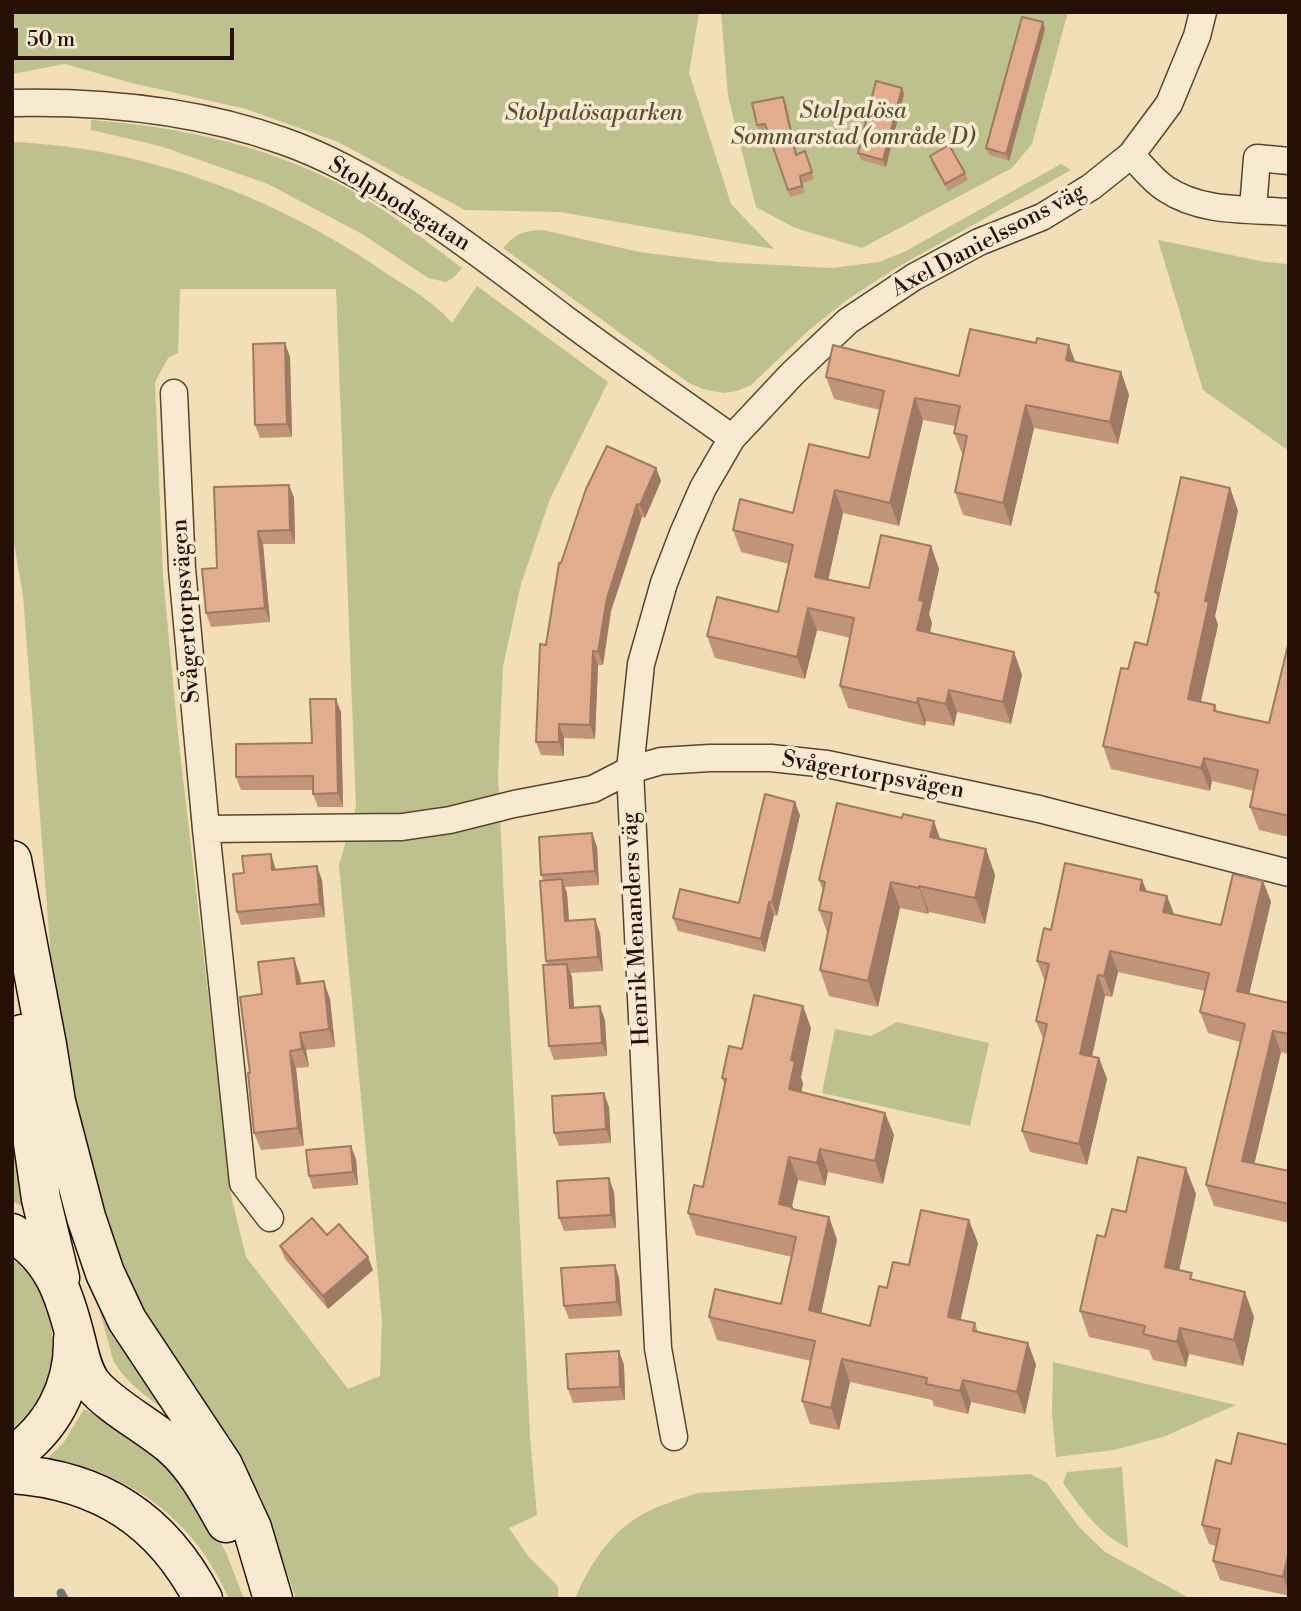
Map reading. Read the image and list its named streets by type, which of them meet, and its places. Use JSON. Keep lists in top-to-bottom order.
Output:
{
  "streets": {
    "street": [
      "Stolpbodsgatan",
      "Axel Danielssons väg",
      "Svågertorpsvägen",
      "Henrik Menanders väg"
    ]
  },
  "crossings": [
    ["Stolpbodsgatan", "Axel Danielssons väg"],
    ["Stolpbodsgatan", "Henrik Menanders väg"],
    ["Axel Danielssons väg", "Henrik Menanders väg"],
    ["Svågertorpsvägen", "Henrik Menanders väg"]
  ],
  "parks": ["Stolpalösa Sommarstad (område D)", "Stolpalösaparken"],
  "scale_bar": "50 m"
}
